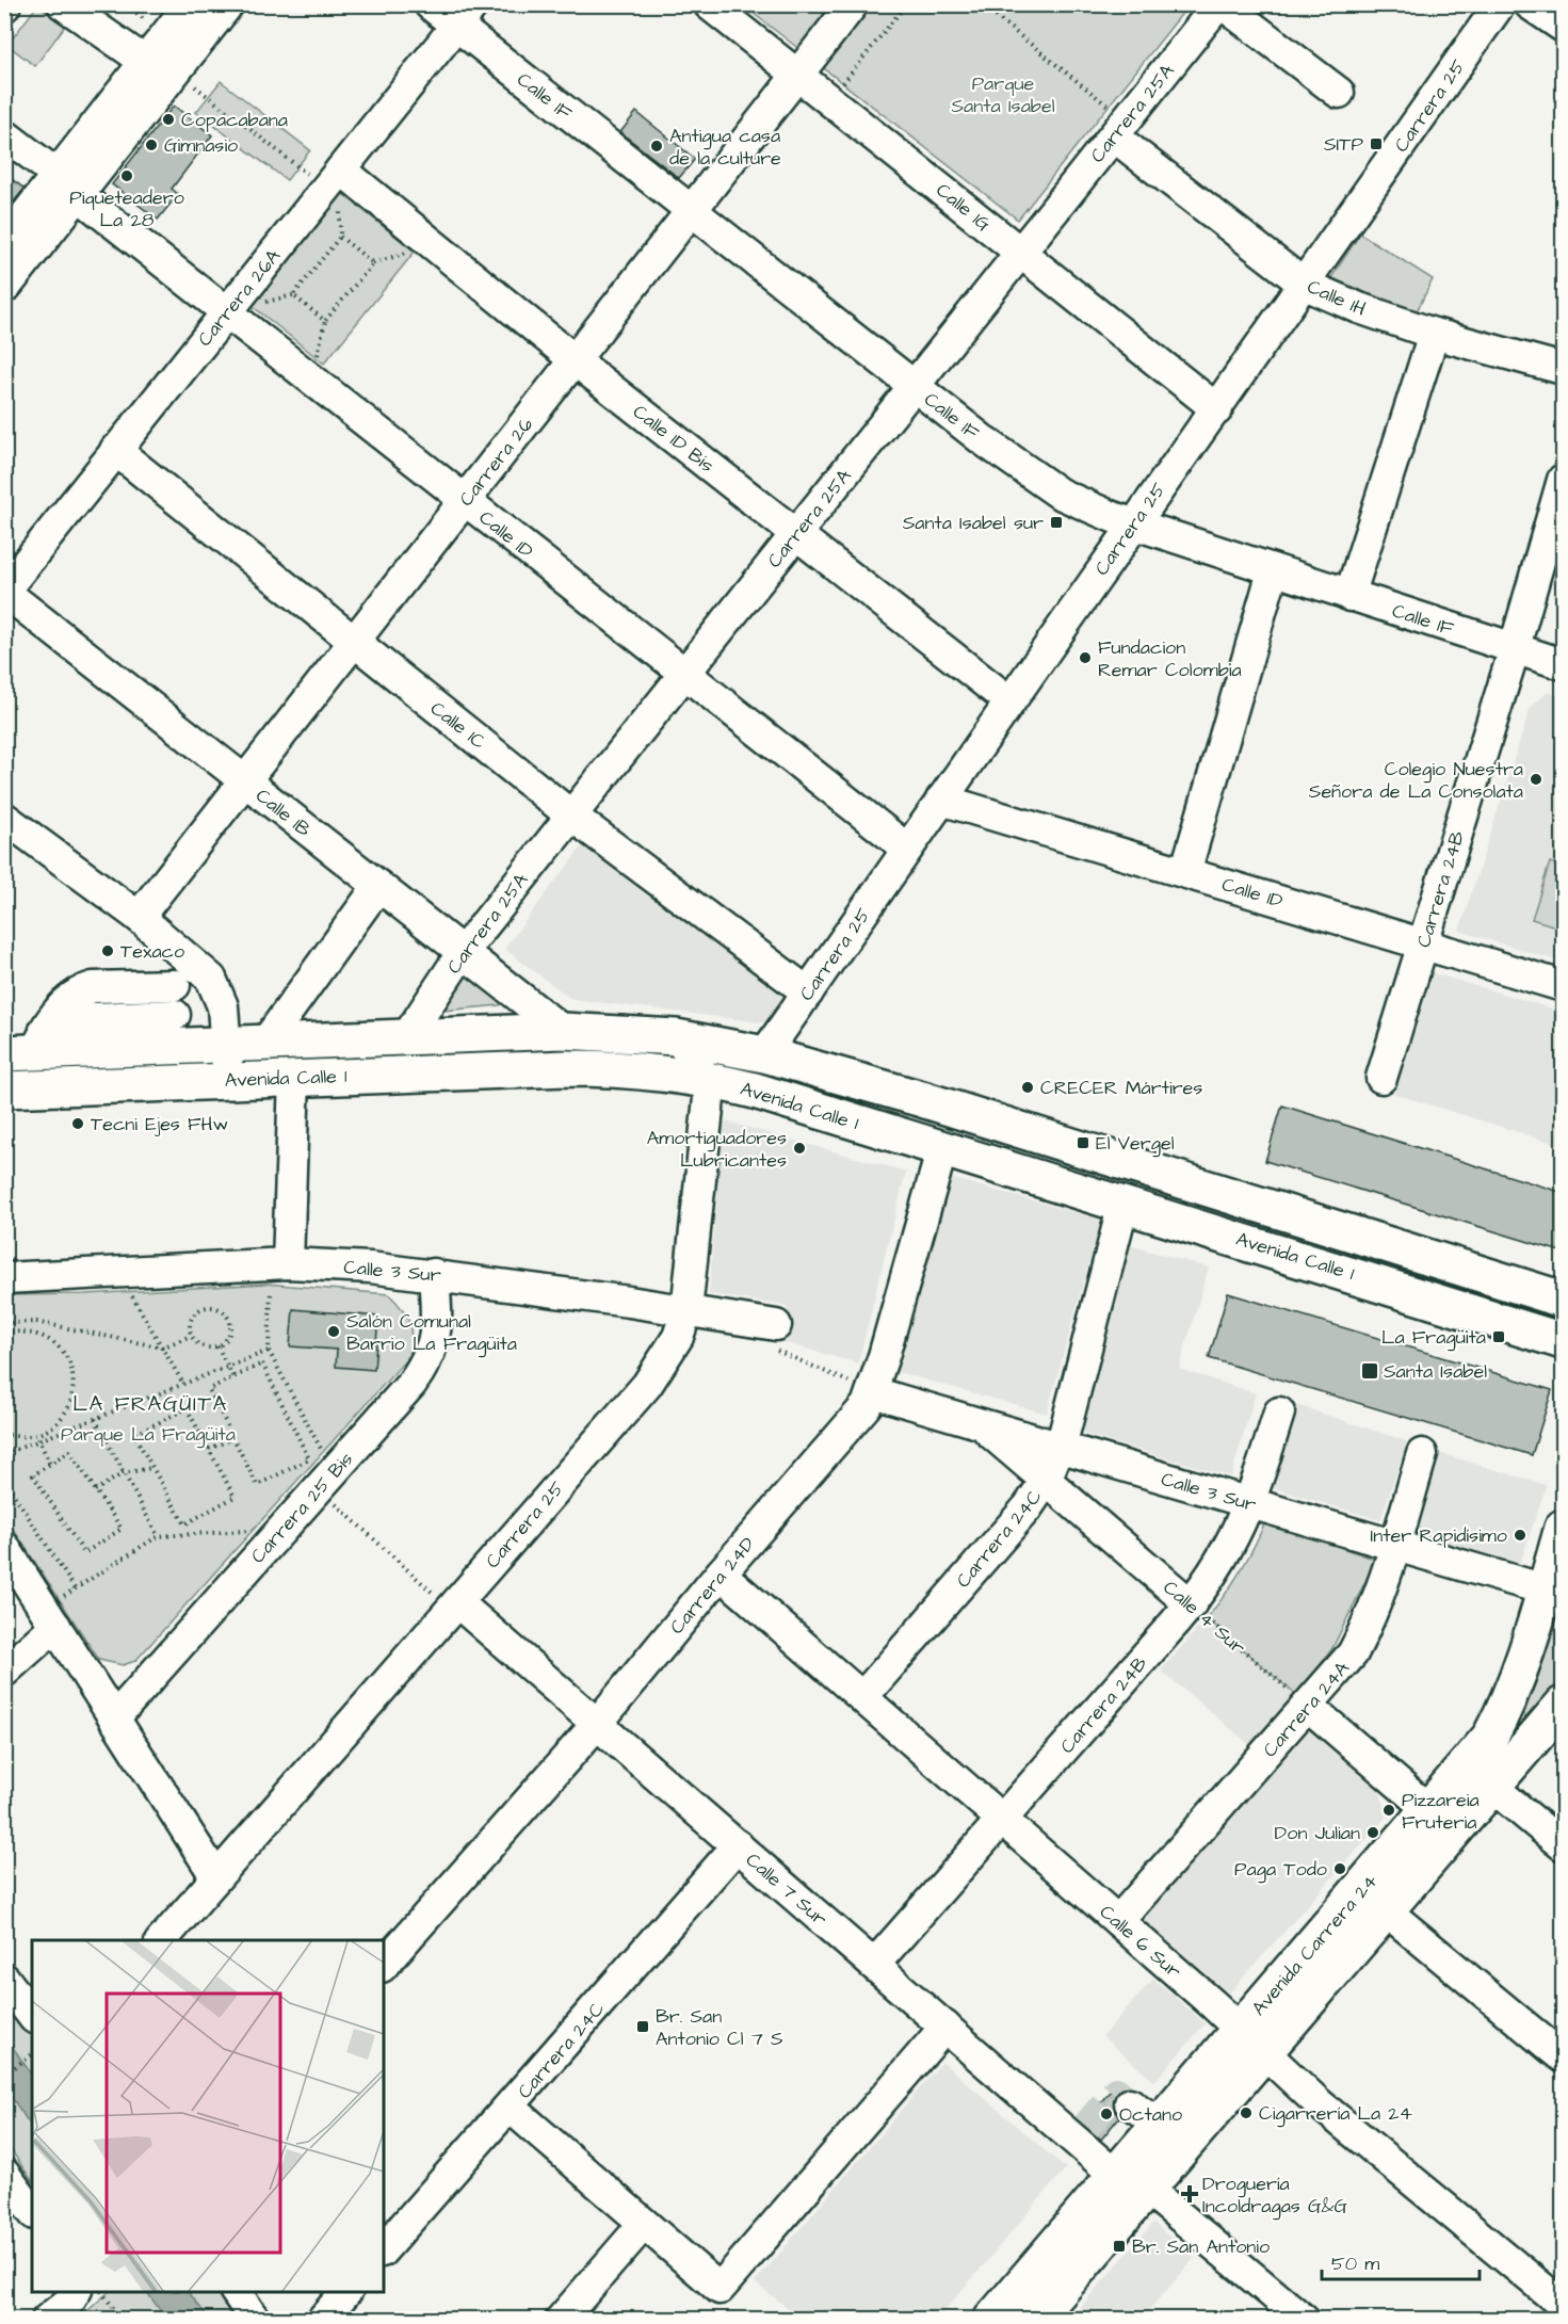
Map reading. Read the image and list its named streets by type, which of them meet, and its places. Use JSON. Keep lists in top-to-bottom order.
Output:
{
  "streets": {
    "main road": ["Avenida Calle 1", "Avenida Carrera 24"],
    "street": [
      "Calle 1F",
      "Carrera 25",
      "Carrera 25A",
      "Calle 1G",
      "Carrera 26A",
      "Calle 1H",
      "Calle 1D Bis",
      "Carrera 26",
      "Calle 1D",
      "Calle 1C",
      "Calle 1B",
      "Carrera 24B",
      "Calle 3 Sur",
      "Carrera 25 Bis",
      "Carrera 24C",
      "Carrera 24D",
      "Calle 4 Sur",
      "Carrera 24A",
      "Calle 7 Sur",
      "Calle 6 Sur"
    ]
  },
  "crossings": [
    ["Calle 1F", "Carrera 25"],
    ["Calle 1F", "Carrera 25A"],
    ["Calle 1F", "Carrera 26A"],
    ["Calle 1F", "Carrera 26"],
    ["Calle 1F", "Carrera 24B"],
    ["Carrera 25", "Calle 1G"],
    ["Carrera 25", "Calle 1H"],
    ["Carrera 25", "Calle 1D Bis"],
    ["Carrera 25", "Calle 1D"],
    ["Carrera 25", "Calle 1C"],
    ["Carrera 25", "Avenida Calle 1"],
    ["Carrera 25", "Calle 3 Sur"],
    ["Carrera 25", "Calle 7 Sur"],
    ["Carrera 25A", "Calle 1G"],
    ["Carrera 25A", "Calle 1H"],
    ["Carrera 25A", "Calle 1D Bis"],
    ["Carrera 25A", "Calle 1D"],
    ["Carrera 25A", "Calle 1C"],
    ["Carrera 25A", "Calle 1B"],
    ["Carrera 25A", "Avenida Calle 1"],
    ["Calle 1G", "Carrera 26"],
    ["Carrera 26A", "Calle 1D Bis"],
    ["Carrera 26A", "Calle 1D"],
    ["Carrera 26A", "Calle 1C"],
    ["Carrera 26A", "Calle 1B"],
    ["Calle 1D Bis", "Carrera 26"],
    ["Carrera 26", "Calle 1D"],
    ["Carrera 26", "Calle 1C"],
    ["Carrera 26", "Calle 1B"],
    ["Calle 1D", "Carrera 24B"],
    ["Calle 1B", "Avenida Calle 1"],
    ["Carrera 24B", "Calle 3 Sur"],
    ["Carrera 24B", "Calle 4 Sur"],
    ["Carrera 24B", "Calle 7 Sur"],
    ["Carrera 24B", "Calle 6 Sur"],
    ["Avenida Calle 1", "Carrera 24C"],
    ["Avenida Calle 1", "Carrera 24D"],
    ["Calle 3 Sur", "Carrera 25 Bis"],
    ["Calle 3 Sur", "Carrera 24C"],
    ["Calle 3 Sur", "Carrera 24D"],
    ["Calle 3 Sur", "Calle 4 Sur"],
    ["Calle 3 Sur", "Carrera 24A"],
    ["Calle 3 Sur", "Avenida Carrera 24"],
    ["Carrera 24C", "Calle 4 Sur"],
    ["Carrera 24C", "Calle 7 Sur"],
    ["Carrera 24C", "Calle 6 Sur"],
    ["Carrera 24D", "Calle 7 Sur"],
    ["Carrera 24D", "Calle 6 Sur"],
    ["Calle 4 Sur", "Carrera 24A"],
    ["Carrera 24A", "Calle 6 Sur"],
    ["Calle 7 Sur", "Avenida Carrera 24"],
    ["Calle 6 Sur", "Avenida Carrera 24"]
  ],
  "districts": ["LA FRAGÜITA"],
  "parks": ["Parque Santa Isabel", "Parque La Fragüita"],
  "places": {
    "other": [
      "Copacabana",
      "Gimnasio",
      "Antigua casa de la culture",
      "Piqueteadero La 28",
      "Fundacion Remar Colombia",
      "Colegio Nuestra Señora de La Consolata",
      "Texaco",
      "CRECER Mártires",
      "Tecni Ejes FHw",
      "Amortiguadores Lubricantes",
      "Salón Comunal Barrio La Fragüita",
      "Inter Rapidísimo",
      "Pizzareia Fruteria",
      "Don Julian",
      "Paga Todo",
      "Cigarrería La 24",
      "Octano"
    ],
    "transit": [
      "SITP",
      "Santa Isabel sur",
      "El Vergel",
      "La Fragüita",
      "Santa Isabel",
      "Br. San Antonio Cl 7 S",
      "Br. San Antonio"
    ],
    "health": ["Droguería Incoldragas G&G"]
  },
  "scale_bar": "50 m"
}
